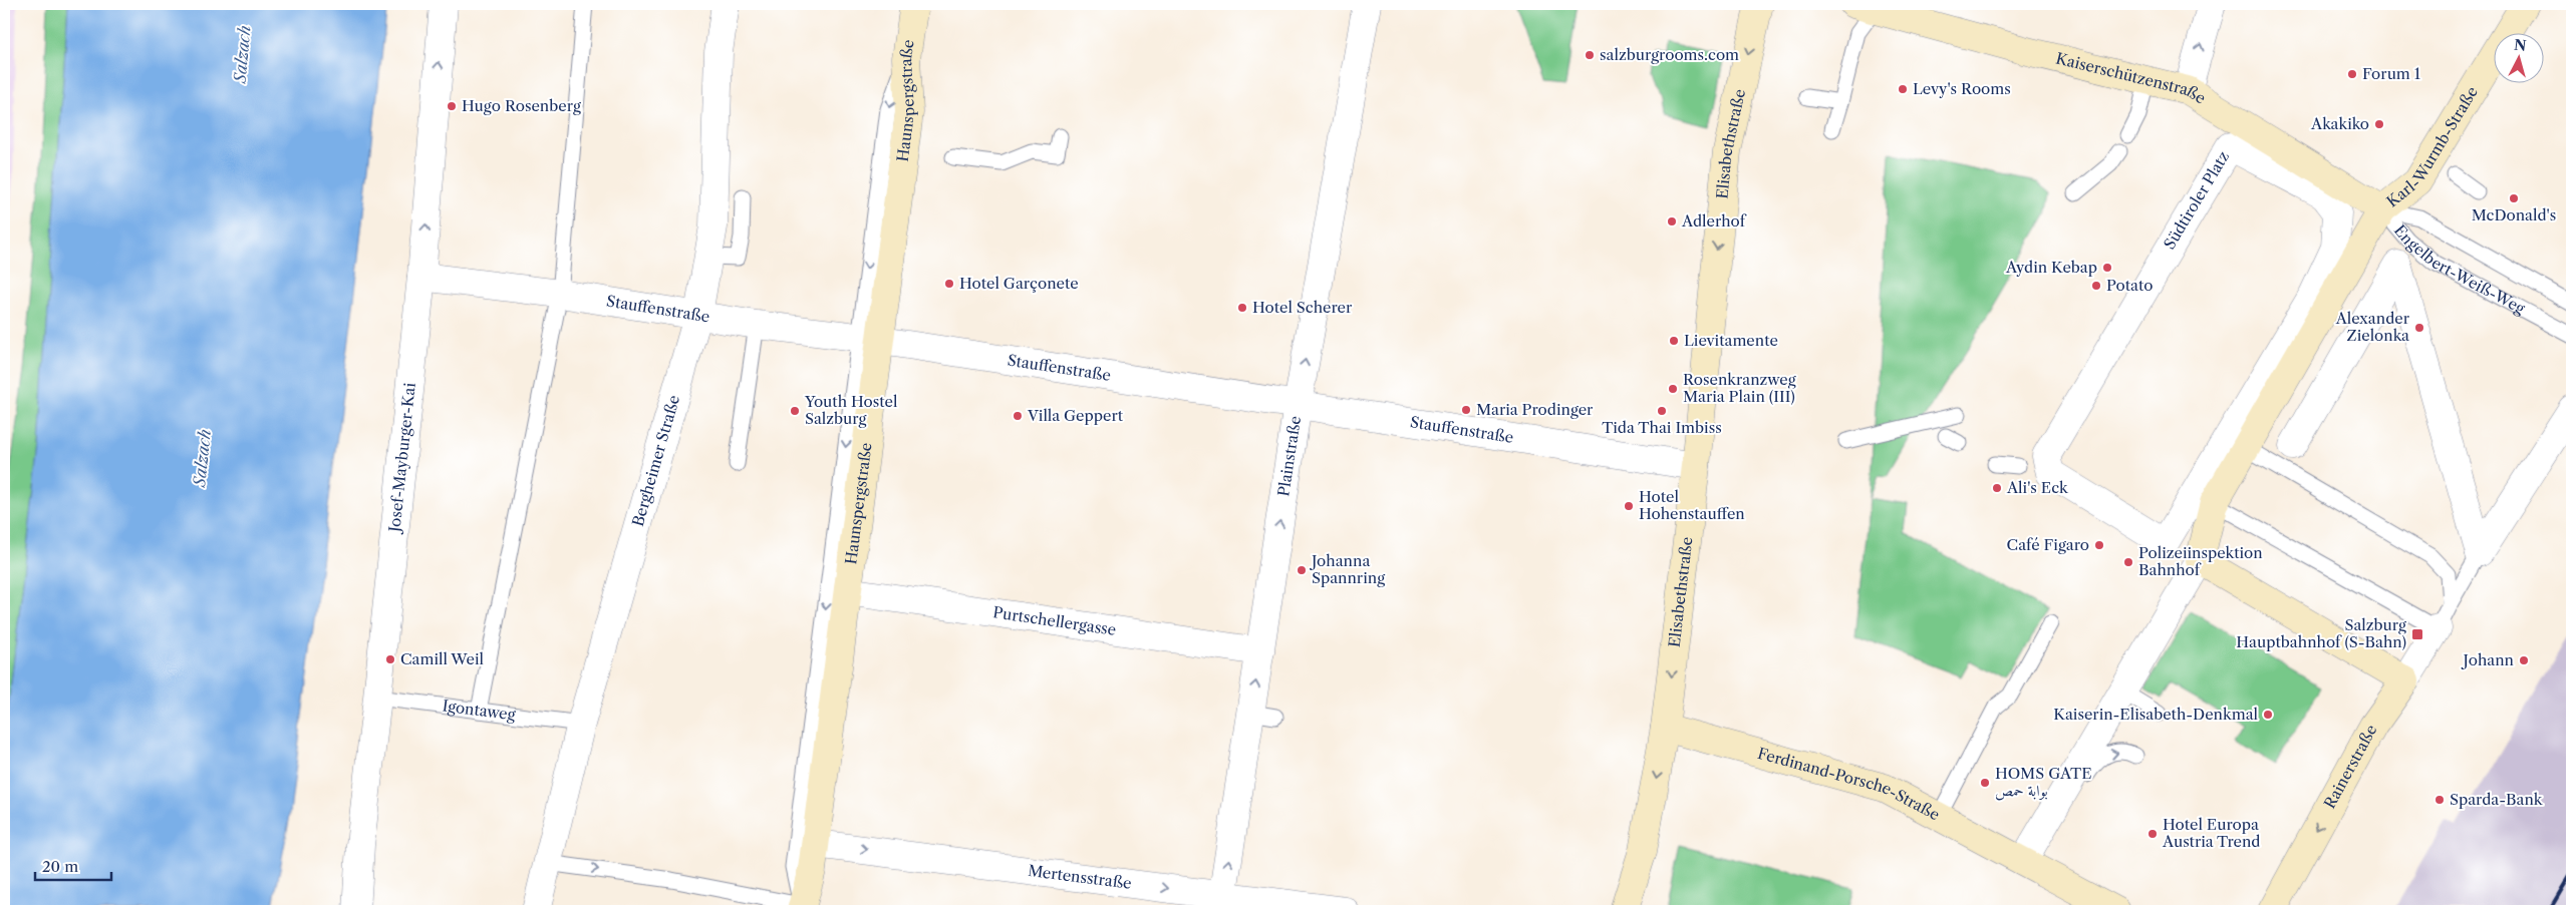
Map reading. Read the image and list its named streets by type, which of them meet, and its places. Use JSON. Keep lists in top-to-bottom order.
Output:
{
  "streets": {
    "street": [
      "Kaiserschützenstraße",
      "Haunspergstraße",
      "Elisabethstraße",
      "Karl-Wurmb-Straße",
      "Südtiroler Platz",
      "Stauffenstraße",
      "Plainstraße",
      "Josef-Mayburger-Kai",
      "Bergheimer Straße",
      "Purtschellergasse",
      "Rainerstraße",
      "Ferdinand-Porsche-Straße",
      "Mertensstraße"
    ],
    "lane": ["Engelbert-Weiß-Weg", "Igontaweg"]
  },
  "crossings": [
    ["Kaiserschützenstraße", "Karl-Wurmb-Straße"],
    ["Kaiserschützenstraße", "Engelbert-Weiß-Weg"],
    ["Haunspergstraße", "Stauffenstraße"],
    ["Haunspergstraße", "Purtschellergasse"],
    ["Haunspergstraße", "Mertensstraße"],
    ["Elisabethstraße", "Stauffenstraße"],
    ["Elisabethstraße", "Ferdinand-Porsche-Straße"],
    ["Karl-Wurmb-Straße", "Engelbert-Weiß-Weg"],
    ["Stauffenstraße", "Plainstraße"],
    ["Stauffenstraße", "Josef-Mayburger-Kai"],
    ["Stauffenstraße", "Bergheimer Straße"],
    ["Plainstraße", "Purtschellergasse"],
    ["Plainstraße", "Mertensstraße"],
    ["Josef-Mayburger-Kai", "Igontaweg"],
    ["Bergheimer Straße", "Igontaweg"]
  ],
  "one_way": ["Elisabethstraße", "Plainstraße", "Mertensstraße"],
  "water": ["Salzach"],
  "places": {
    "other": [
      "salzburgrooms.com",
      "Forum 1",
      "Levy's Rooms",
      "Hugo Rosenberg",
      "Akakiko",
      "McDonald's",
      "Adlerhof",
      "Aydin Kebap",
      "Hotel Garçonete",
      "Potato",
      "Hotel Scherer",
      "Alexander Zielonka",
      "Lievitamente",
      "Rosenkranzweg Maria Plain (III)",
      "Maria Prodinger",
      "Youth Hostel Salzburg",
      "Tida Thai Imbiss",
      "Villa Geppert",
      "Ali's Eck",
      "Hotel Hohenstauffen",
      "Café Figaro",
      "Polizeiinspektion Bahnhof",
      "Johanna Spannring",
      "Camill Weil",
      "Johann",
      "Kaiserin-Elisabeth-Denkmal",
      "HOMS GATE بوابة حمص",
      "Sparda-Bank",
      "Hotel Europa Austria Trend"
    ],
    "transit": ["Salzburg Hauptbahnhof (S-Bahn)"]
  },
  "scale_bar": "20 m",
  "north": "top"
}
